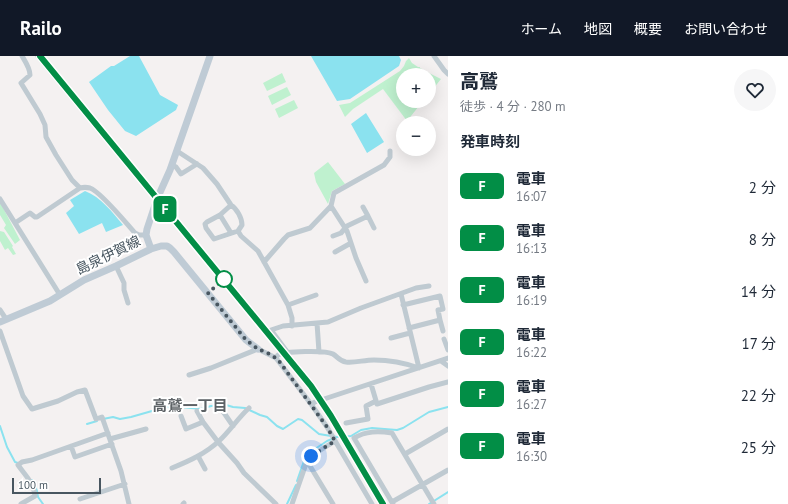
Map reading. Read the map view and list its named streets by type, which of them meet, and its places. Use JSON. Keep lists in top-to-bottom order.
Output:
{
  "streets": {
    "main road": ["島泉伊賀線"]
  },
  "districts": ["高鷲一丁目"],
  "scale_bar": "100 m",
  "page": {
    "header": "Railo",
    "nav": [
      "ホーム",
      "地図",
      "概要",
      "お問い合わせ"
    ],
    "on_map": "F",
    "heading": [
      ["高鷲", "徒歩 · 4 分 · 280 m"],
      "発車時刻"
    ],
    "map_buttons": ["+", "−"],
    "list": [
      {
        "mark": "F",
        "name": "電車",
        "note": "16:07",
        "value": "2 分"
      },
      {
        "mark": "F",
        "name": "電車",
        "note": "16:13",
        "value": "8 分"
      },
      {
        "mark": "F",
        "name": "電車",
        "note": "16:19",
        "value": "14 分"
      },
      {
        "mark": "F",
        "name": "電車",
        "note": "16:22",
        "value": "17 分"
      },
      {
        "mark": "F",
        "name": "電車",
        "note": "16:27",
        "value": "22 分"
      },
      {
        "mark": "F",
        "name": "電車",
        "note": "16:30",
        "value": "25 分"
      }
    ],
    "scale": "100 m"
  }
}
